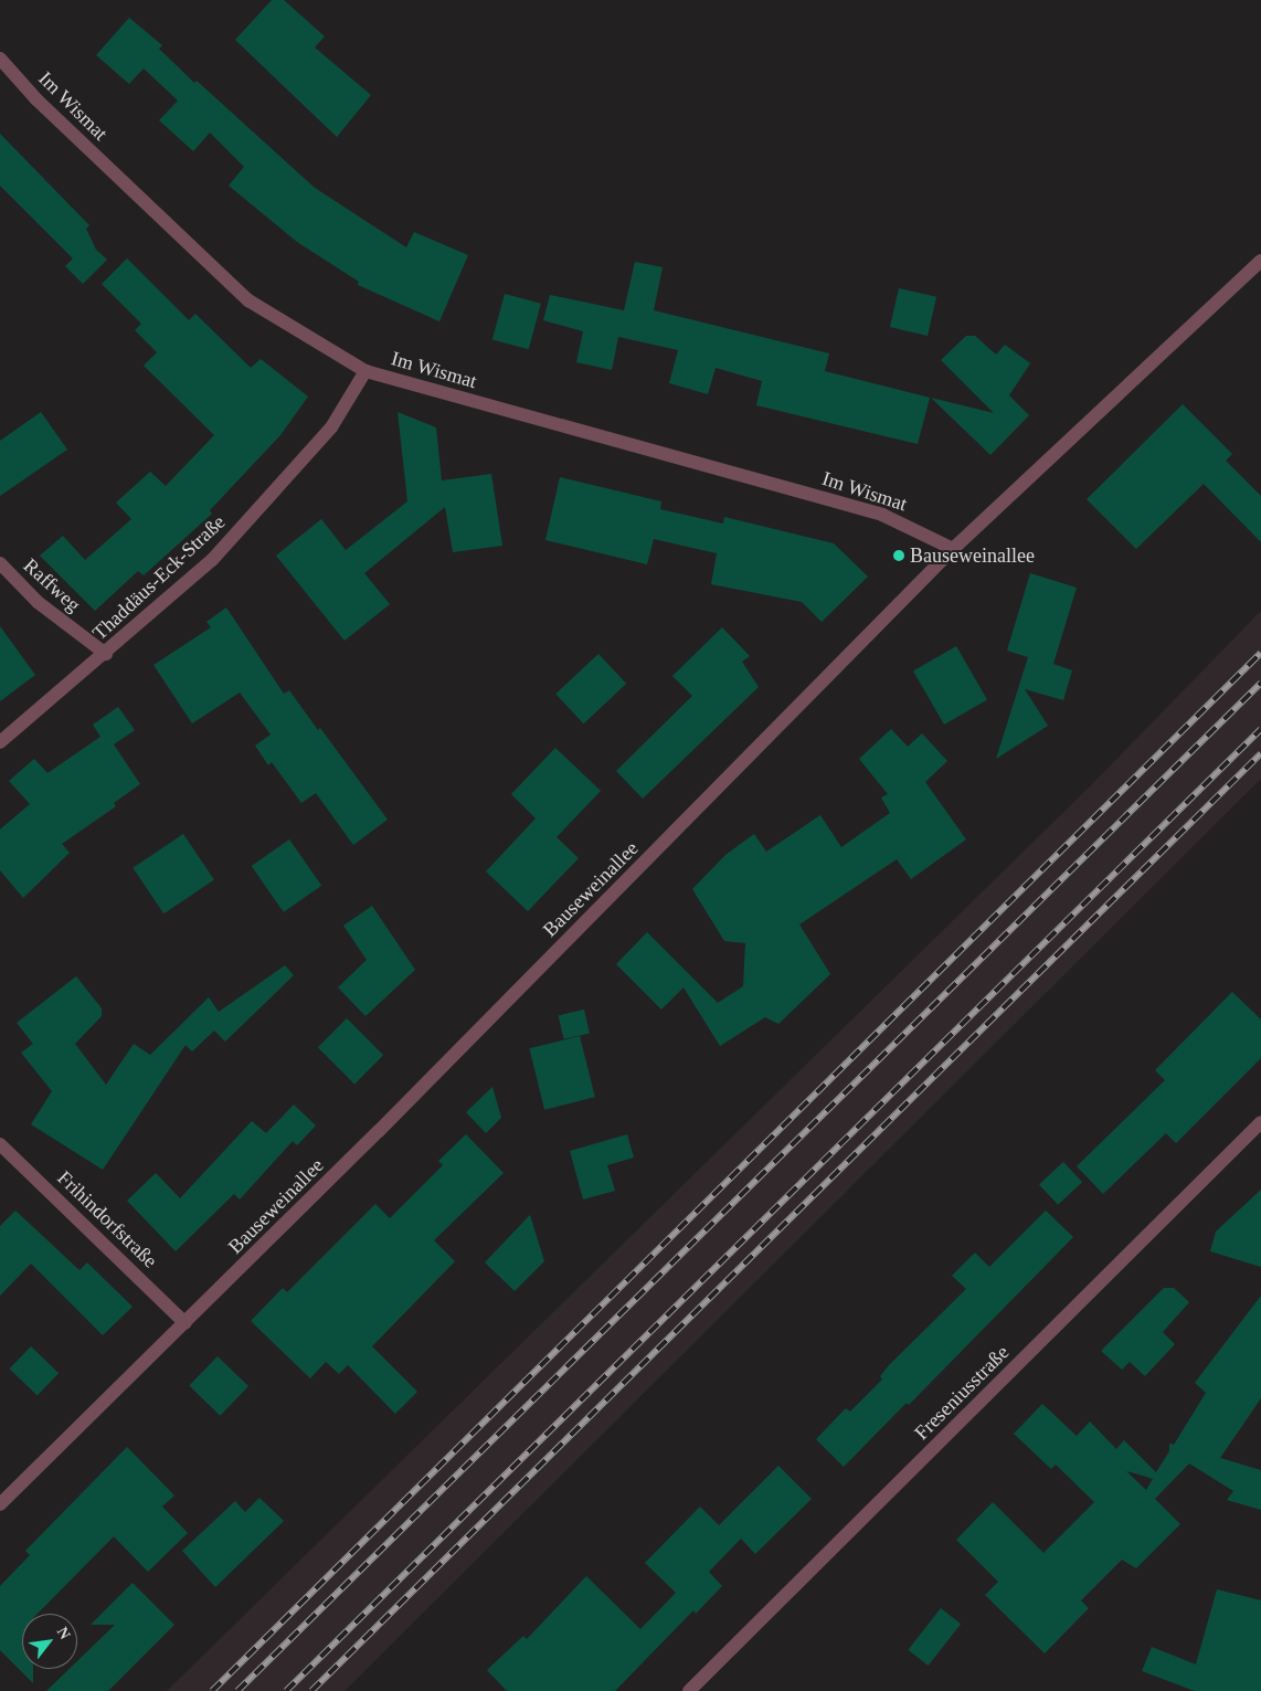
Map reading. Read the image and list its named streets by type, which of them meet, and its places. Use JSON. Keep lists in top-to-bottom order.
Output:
{
  "streets": {
    "street": [
      "Im Wismat",
      "Thaddäus-Eck-Straße",
      "Raffweg",
      "Bauseweinallee",
      "Frihindorfstraße",
      "Freseniusstraße"
    ]
  },
  "crossings": [
    ["Im Wismat", "Thaddäus-Eck-Straße"],
    ["Im Wismat", "Bauseweinallee"],
    ["Thaddäus-Eck-Straße", "Raffweg"],
    ["Bauseweinallee", "Frihindorfstraße"]
  ],
  "places": ["Bauseweinallee"],
  "north": "top right"
}
